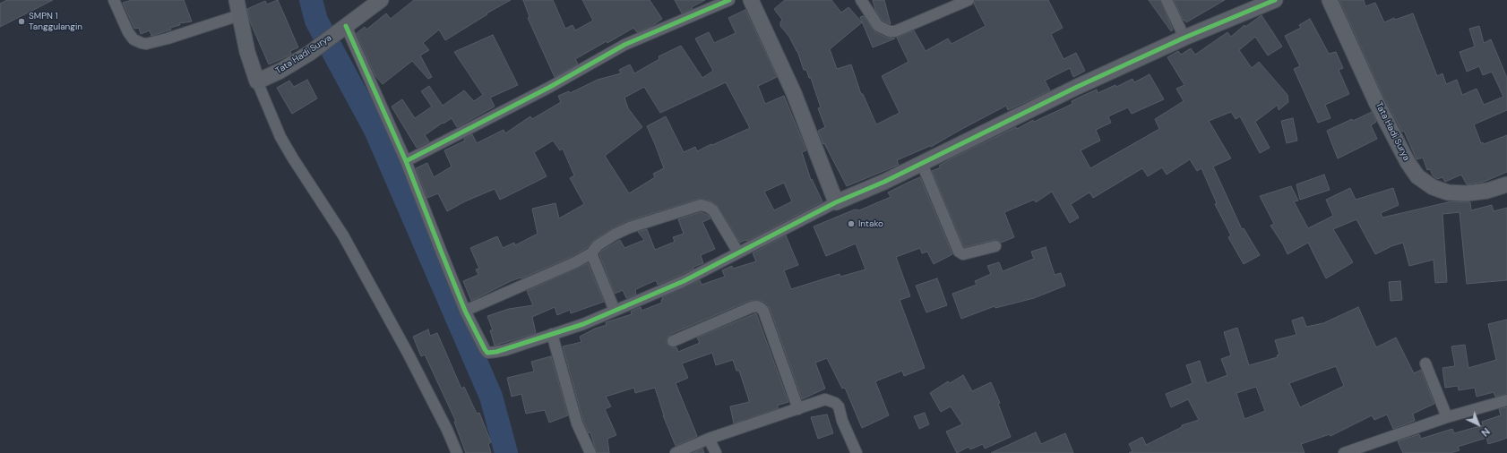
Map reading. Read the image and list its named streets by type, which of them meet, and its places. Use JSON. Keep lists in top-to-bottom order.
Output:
{
  "streets": {
    "street": ["Tata Hadi Surya"]
  },
  "places": ["SMPN 1 Tanggulangin", "Intako"],
  "north": "bottom right"
}
